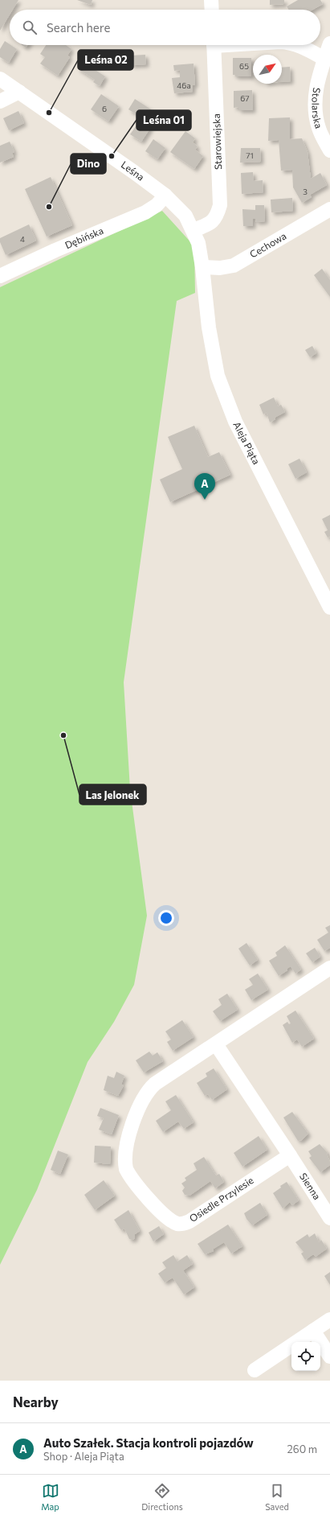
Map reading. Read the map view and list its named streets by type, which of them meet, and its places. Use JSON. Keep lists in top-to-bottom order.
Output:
{
  "streets": {
    "street": [
      "Stolarska",
      "Starowiejska",
      "Leśna",
      "Dębińska",
      "Cechowa",
      "Aleja Piąta",
      "Sienna",
      "Osiedle Przylesie"
    ]
  },
  "crossings": [
    ["Starowiejska", "Leśna"],
    ["Leśna", "Dębińska"],
    ["Leśna", "Cechowa"],
    ["Leśna", "Aleja Piąta"],
    ["Cechowa", "Aleja Piąta"],
    ["Sienna", "Osiedle Przylesie"]
  ],
  "places": [
    "Leśna 02",
    "Leśna 01",
    "Dino",
    "Las Jelonek"
  ],
  "house_numbers": [
    "65",
    "46a",
    "67",
    "6",
    "71",
    "3",
    "4"
  ],
  "north": "top right",
  "page": {
    "search": "Search here",
    "pins": "A",
    "heading": "Nearby",
    "list": [
      {
        "mark": "A",
        "name": "Auto Szałek. Stacja kontroli pojazdów",
        "note": "Shop · Aleja Piąta",
        "value": "260 m"
      }
    ],
    "nav": ["Map", "Directions", "Saved"]
  }
}
